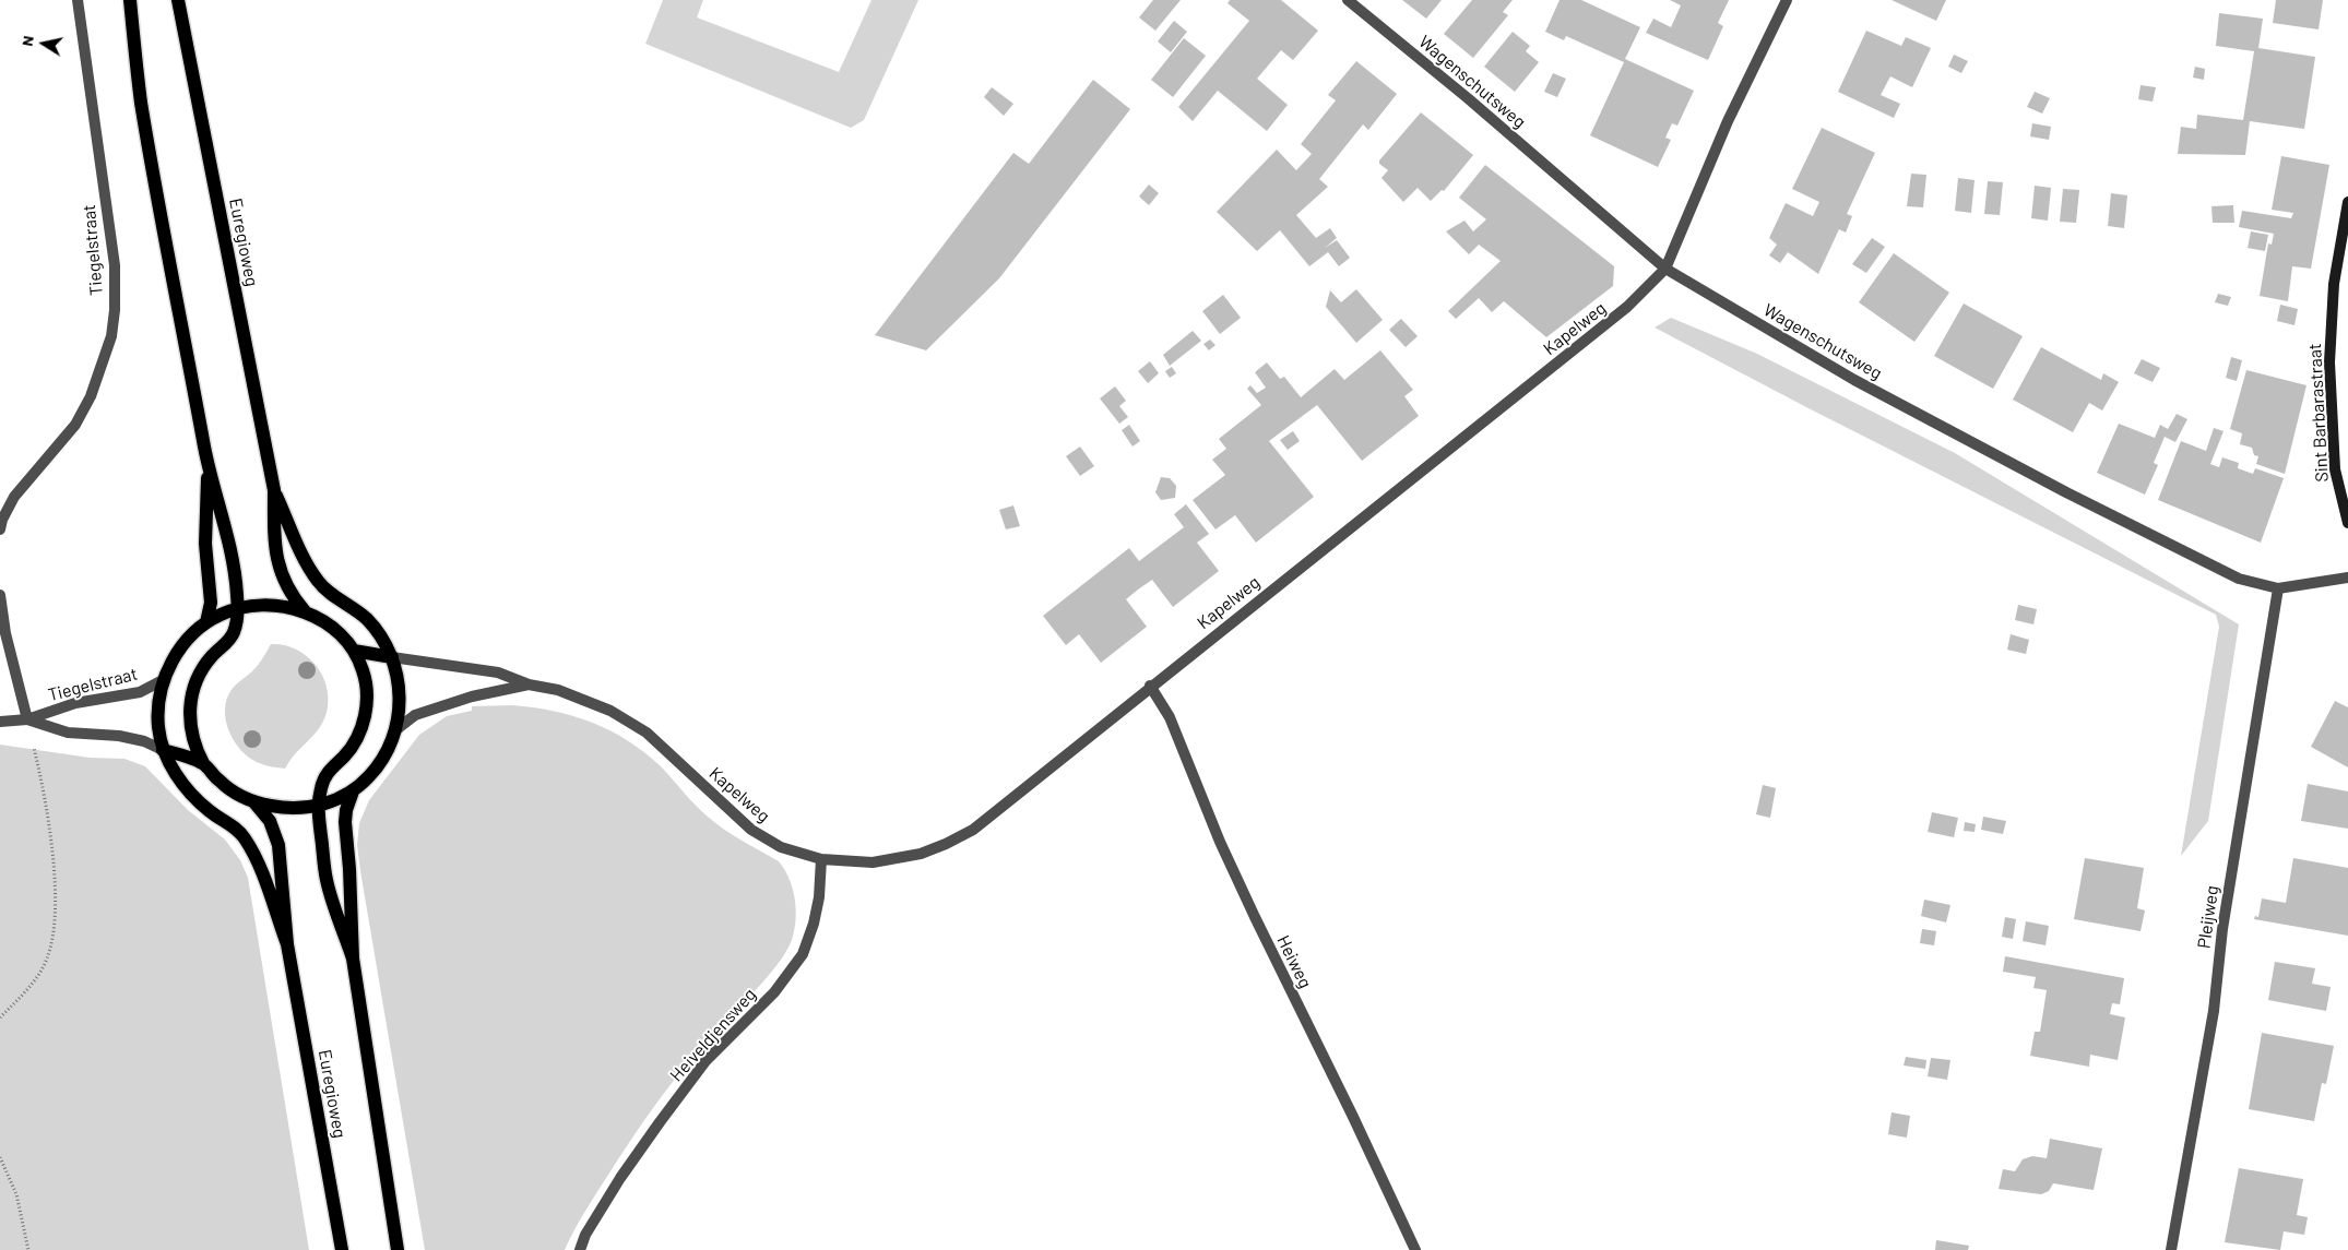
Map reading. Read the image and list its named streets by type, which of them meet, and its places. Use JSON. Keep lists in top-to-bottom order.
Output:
{
  "streets": {
    "main road": ["Euregioweg"],
    "street": [
      "Wagenschutsweg",
      "Tiegelstraat",
      "Kapelweg",
      "Sint Barbarastraat",
      "Pleijweg",
      "Heiweg",
      "Heiveldjensweg"
    ]
  },
  "crossings": [
    ["Wagenschutsweg", "Kapelweg"],
    ["Wagenschutsweg", "Pleijweg"],
    ["Euregioweg", "Tiegelstraat"],
    ["Euregioweg", "Kapelweg"],
    ["Kapelweg", "Heiweg"],
    ["Kapelweg", "Heiveldjensweg"]
  ],
  "north": "left"
}
